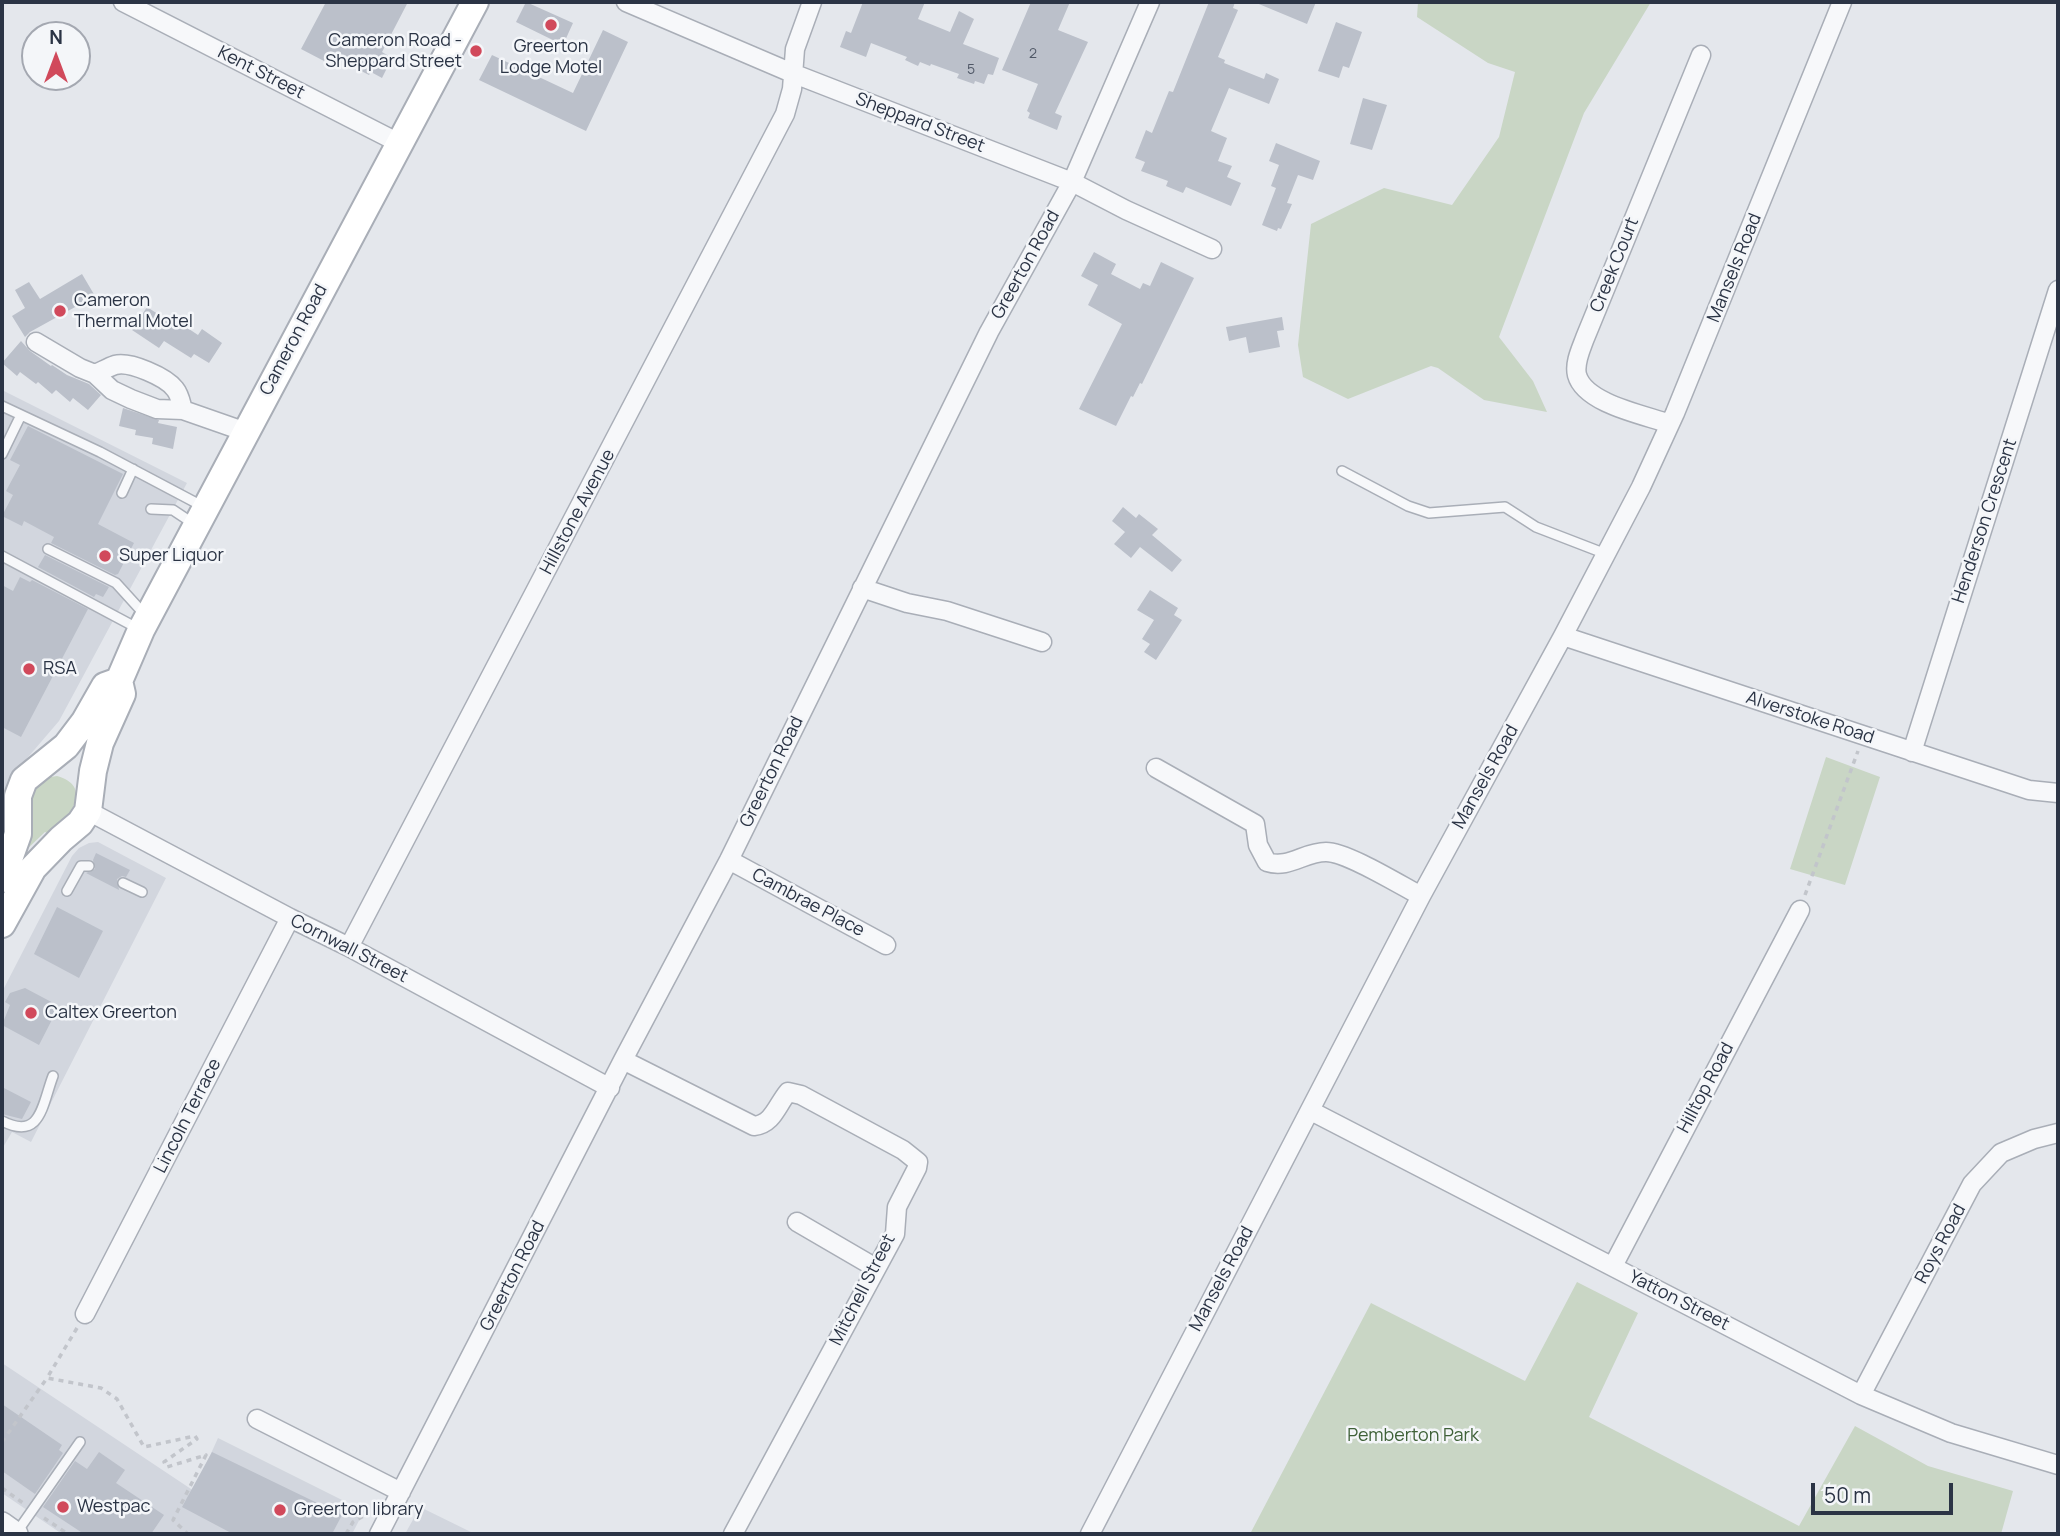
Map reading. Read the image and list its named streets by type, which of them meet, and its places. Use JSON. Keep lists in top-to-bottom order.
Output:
{
  "streets": {
    "main road": ["Cameron Road"],
    "street": [
      "Kent Street",
      "Sheppard Street",
      "Greerton Road",
      "Creek Court",
      "Mansels Road",
      "Hillstone Avenue",
      "Henderson Crescent",
      "Alverstoke Road",
      "Cambrae Place",
      "Cornwall Street",
      "Hilltop Road",
      "Lincoln Terrace",
      "Roys Road",
      "Mitchell Street",
      "Yatton Street"
    ]
  },
  "crossings": [
    ["Kent Street", "Cameron Road"],
    ["Sheppard Street", "Greerton Road"],
    ["Sheppard Street", "Hillstone Avenue"],
    ["Greerton Road", "Cambrae Place"],
    ["Greerton Road", "Cornwall Street"],
    ["Greerton Road", "Mitchell Street"],
    ["Creek Court", "Mansels Road"],
    ["Mansels Road", "Alverstoke Road"],
    ["Mansels Road", "Yatton Street"],
    ["Cameron Road", "Cornwall Street"],
    ["Hillstone Avenue", "Cornwall Street"],
    ["Henderson Crescent", "Alverstoke Road"],
    ["Cornwall Street", "Lincoln Terrace"],
    ["Hilltop Road", "Yatton Street"],
    ["Roys Road", "Yatton Street"]
  ],
  "parks": ["Pemberton Park"],
  "places": [
    "Greerton Lodge Motel",
    "Cameron Road - Sheppard Street",
    "Cameron Thermal Motel",
    "Super Liquor",
    "RSA",
    "Caltex Greerton",
    "Westpac",
    "Greerton library"
  ],
  "house_numbers": ["2", "5"],
  "scale_bar": "50 m",
  "north": "top"
}
